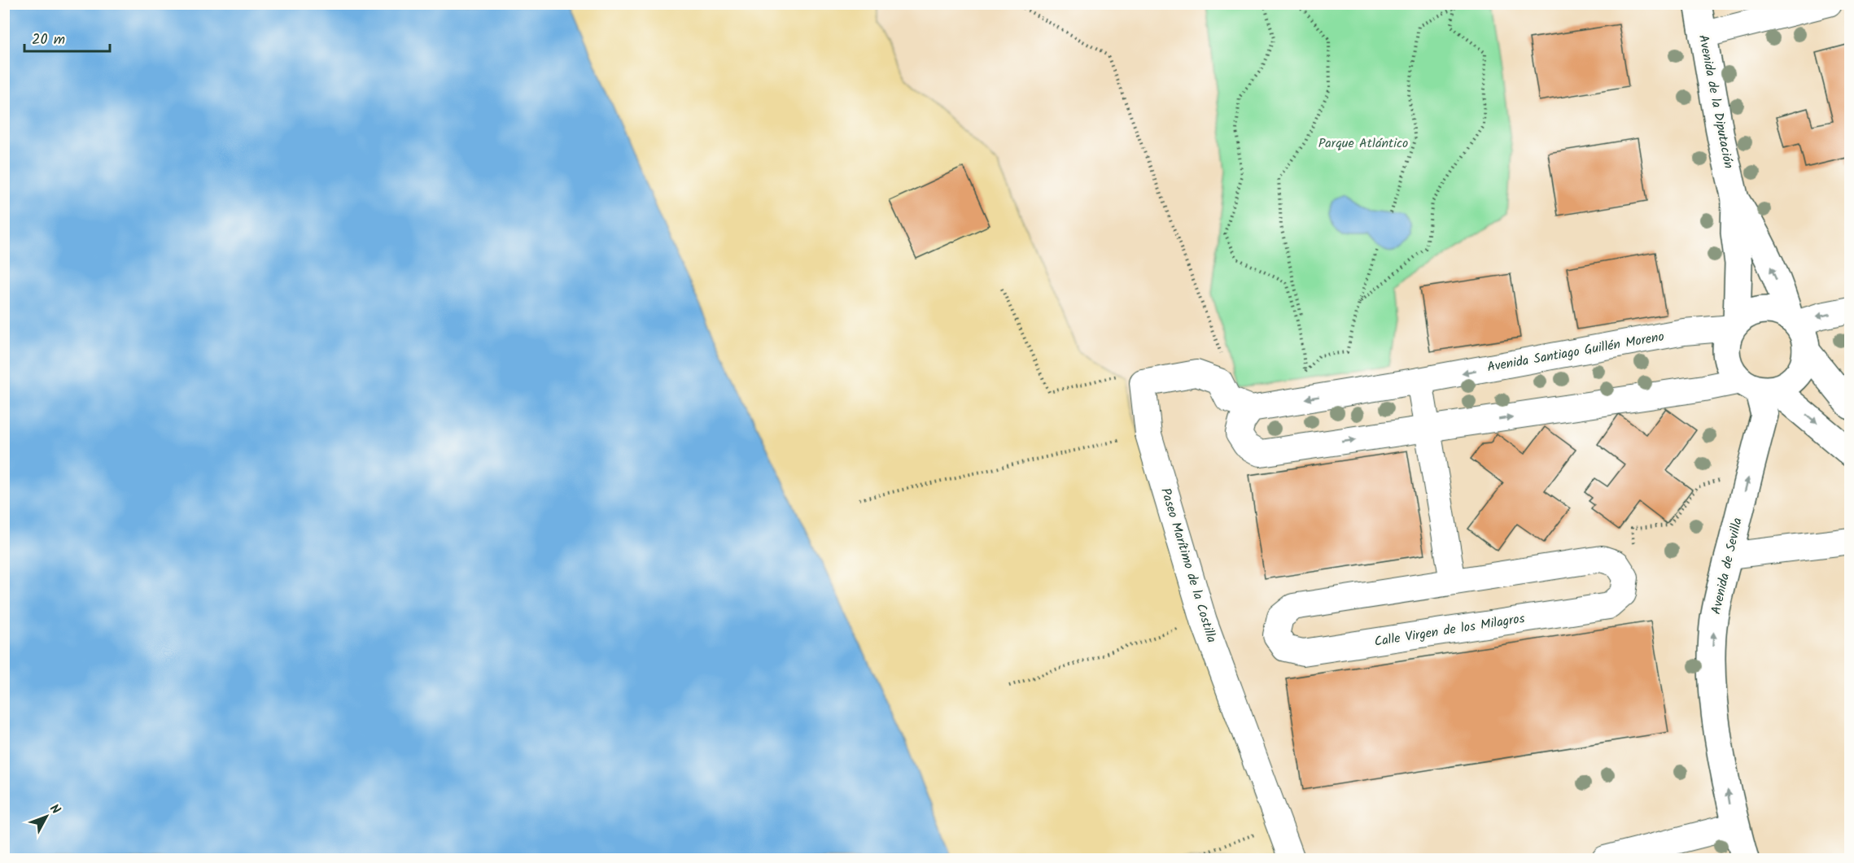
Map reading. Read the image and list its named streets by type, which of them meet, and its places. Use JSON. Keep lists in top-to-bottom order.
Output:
{
  "streets": {
    "street": [
      "Avenida de la Diputación",
      "Avenida Santiago Guillén Moreno",
      "Paseo Marítimo de la Costilla",
      "Avenida de Sevilla",
      "Calle Virgen de los Milagros"
    ]
  },
  "crossings": [
    ["Avenida de la Diputación", "Avenida Santiago Guillén Moreno"],
    ["Avenida de la Diputación", "Avenida de Sevilla"],
    ["Avenida Santiago Guillén Moreno", "Avenida de Sevilla"]
  ],
  "one_way": ["Avenida de Sevilla"],
  "parks": ["Parque Atlántico"],
  "scale_bar": "20 m",
  "north": "top right"
}
